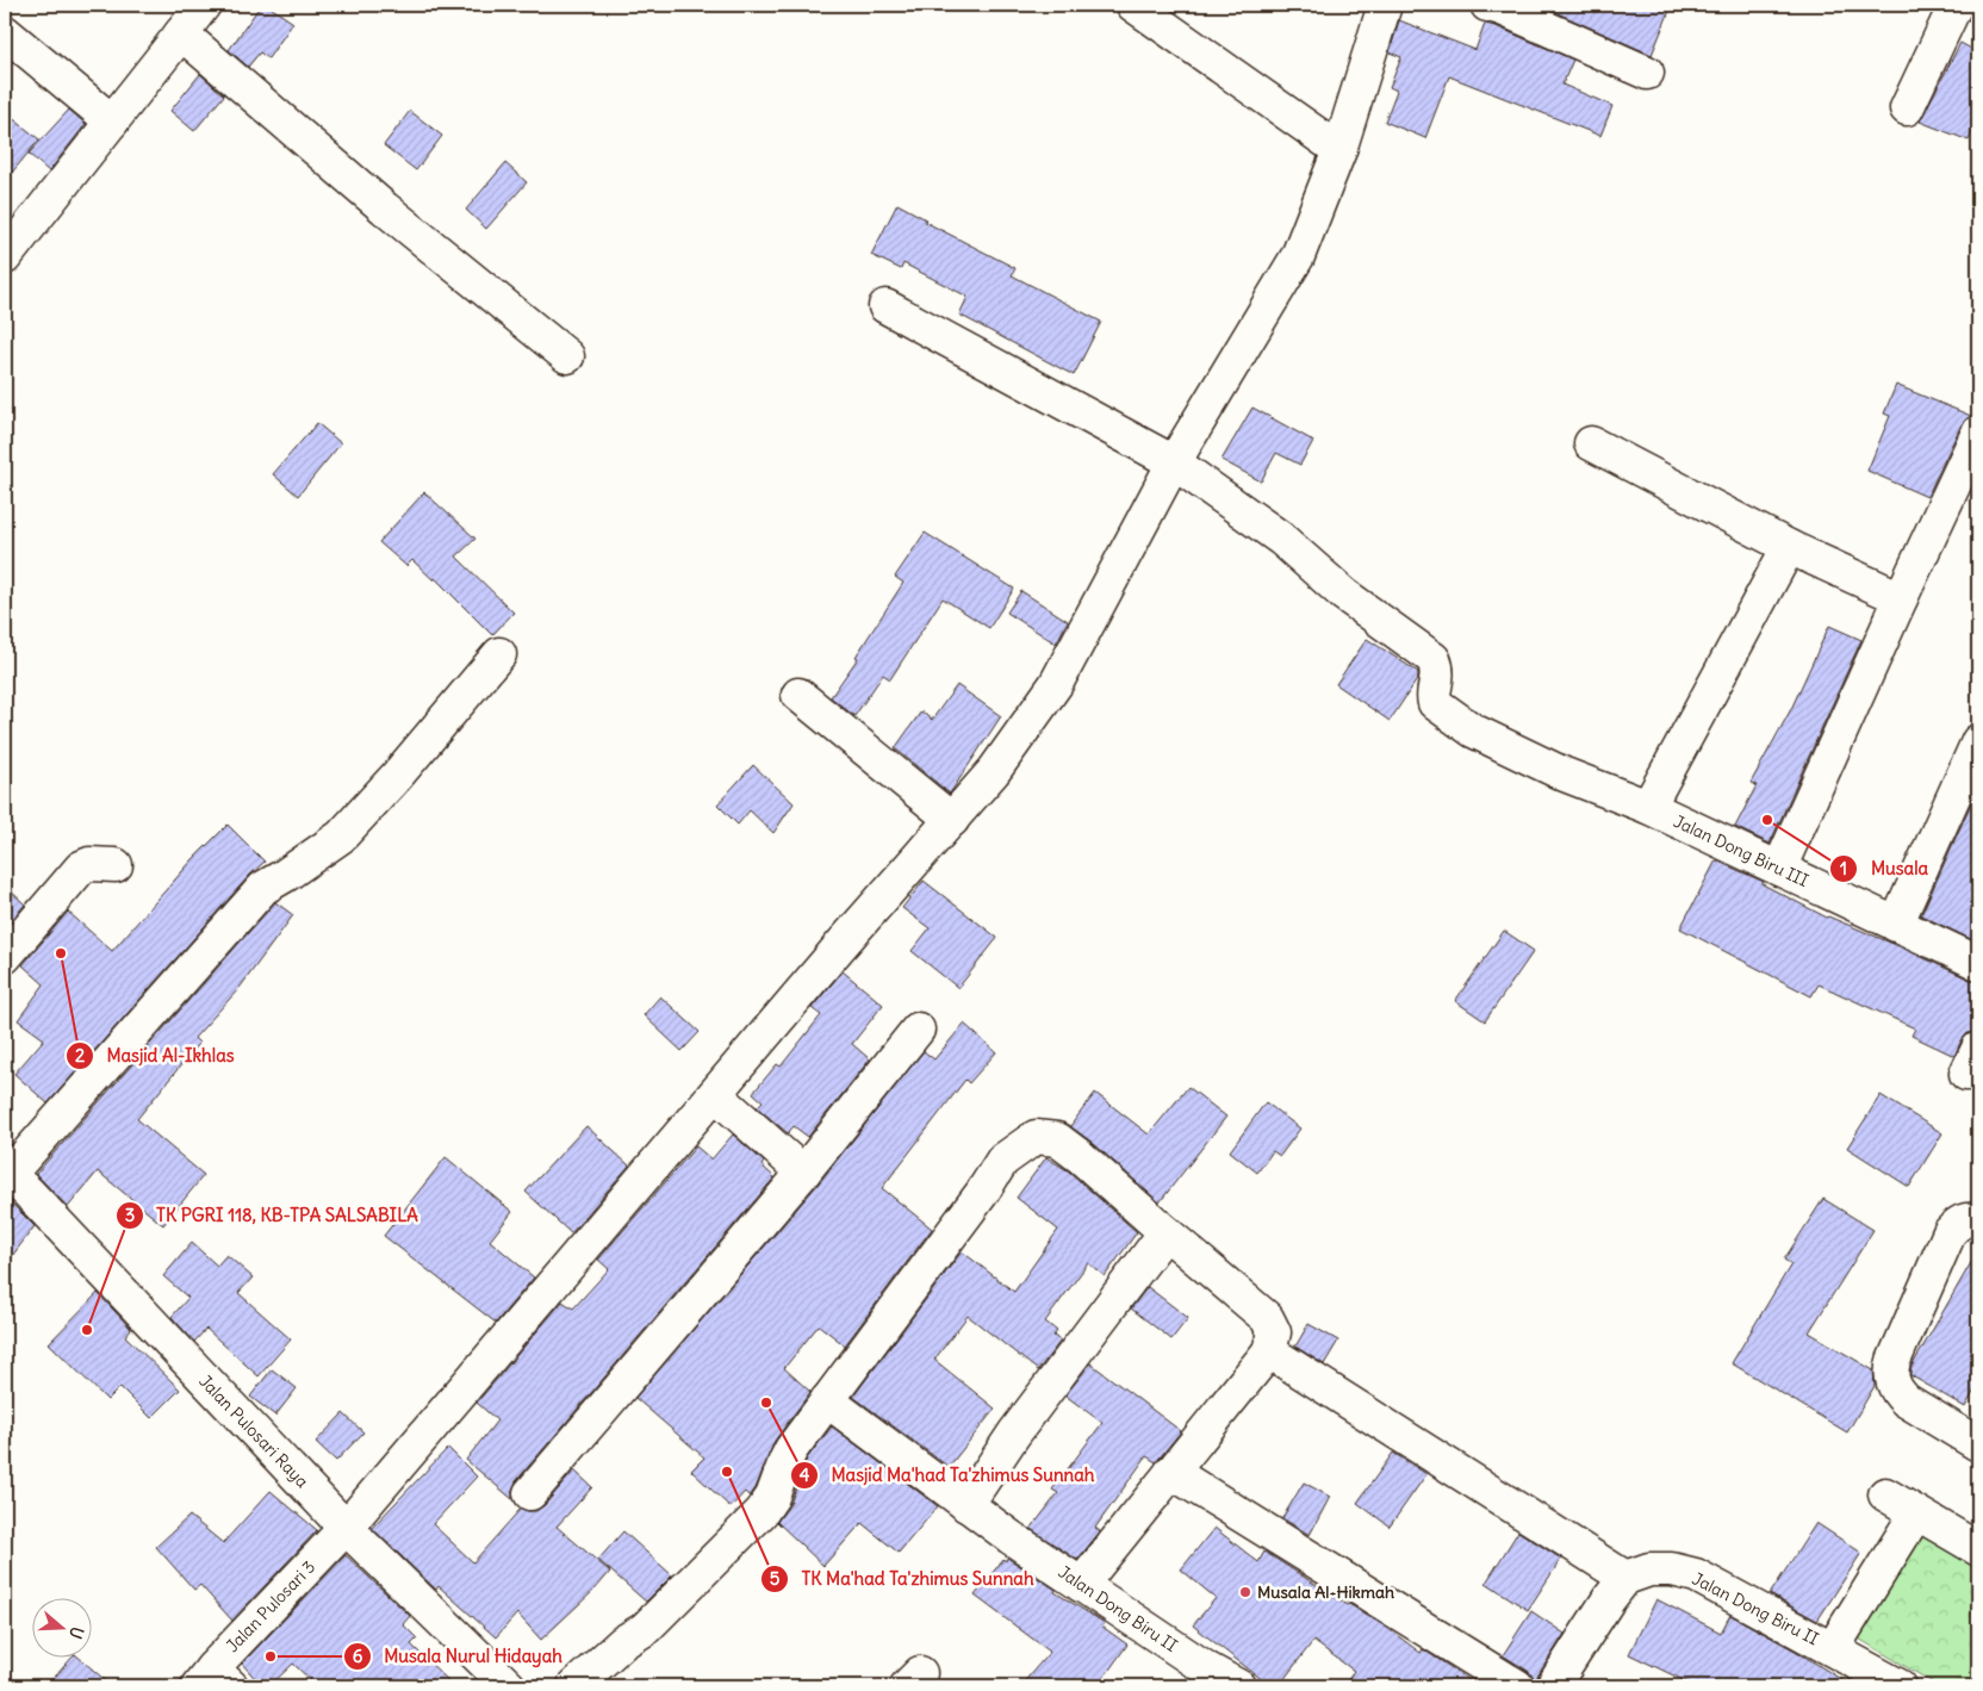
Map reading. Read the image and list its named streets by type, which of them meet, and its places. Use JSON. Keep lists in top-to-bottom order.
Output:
{
  "streets": {
    "street": [
      "Jalan Dong Biru III",
      "Jalan Pulosari Raya",
      "Jalan Pulosari 3",
      "Jalan Dong Biru II"
    ]
  },
  "crossings": [
    ["Jalan Dong Biru III", "Jalan Pulosari 3"],
    ["Jalan Pulosari Raya", "Jalan Pulosari 3"]
  ],
  "places": [
    "Musala",
    "Masjid Al-Ikhlas",
    "TK PGRI 118, KB-TPA SALSABILA",
    "Masjid Ma'had Ta'zhimus Sunnah",
    "TK Ma'had Ta'zhimus Sunnah",
    "Musala Al-Hikmah",
    "Musala Nurul Hidayah"
  ],
  "north": "right"
}
